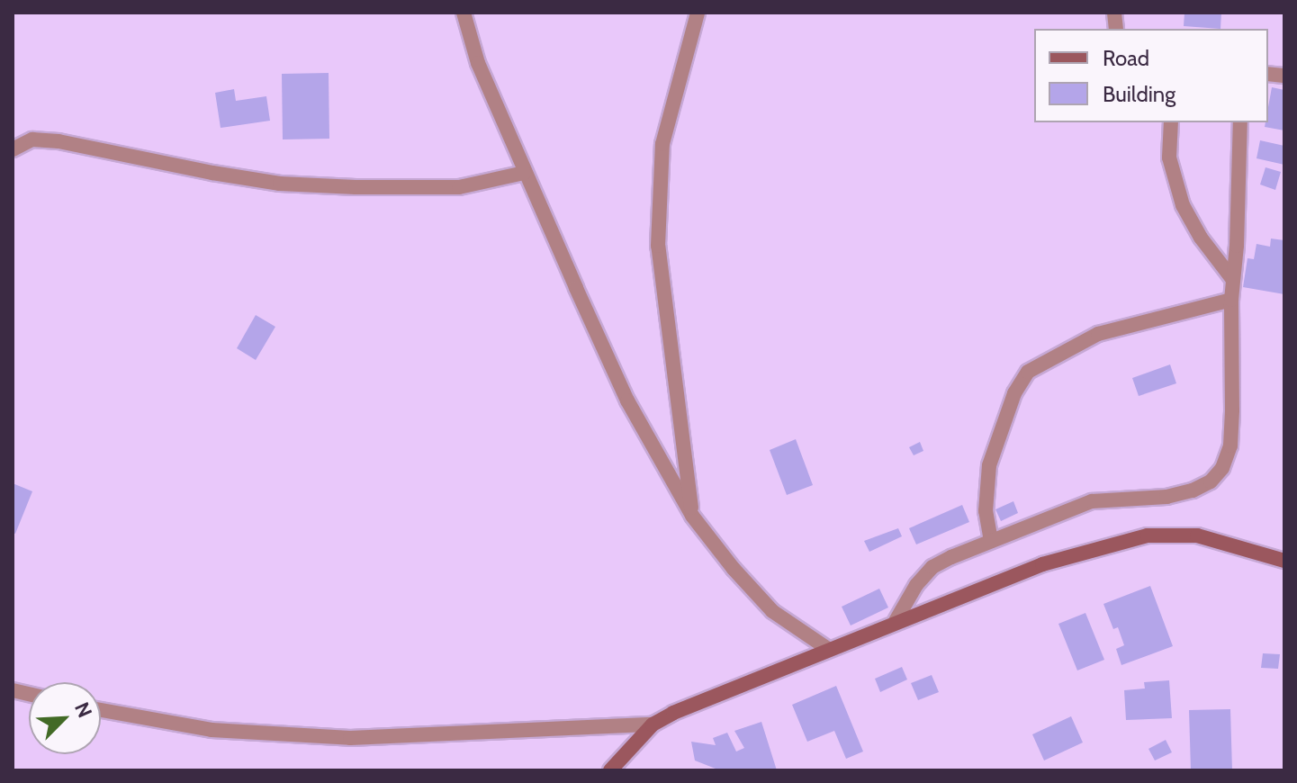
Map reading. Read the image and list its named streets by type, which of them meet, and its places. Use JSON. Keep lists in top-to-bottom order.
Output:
{
  "legend": ["Road", "Building"],
  "north": "top right"
}
